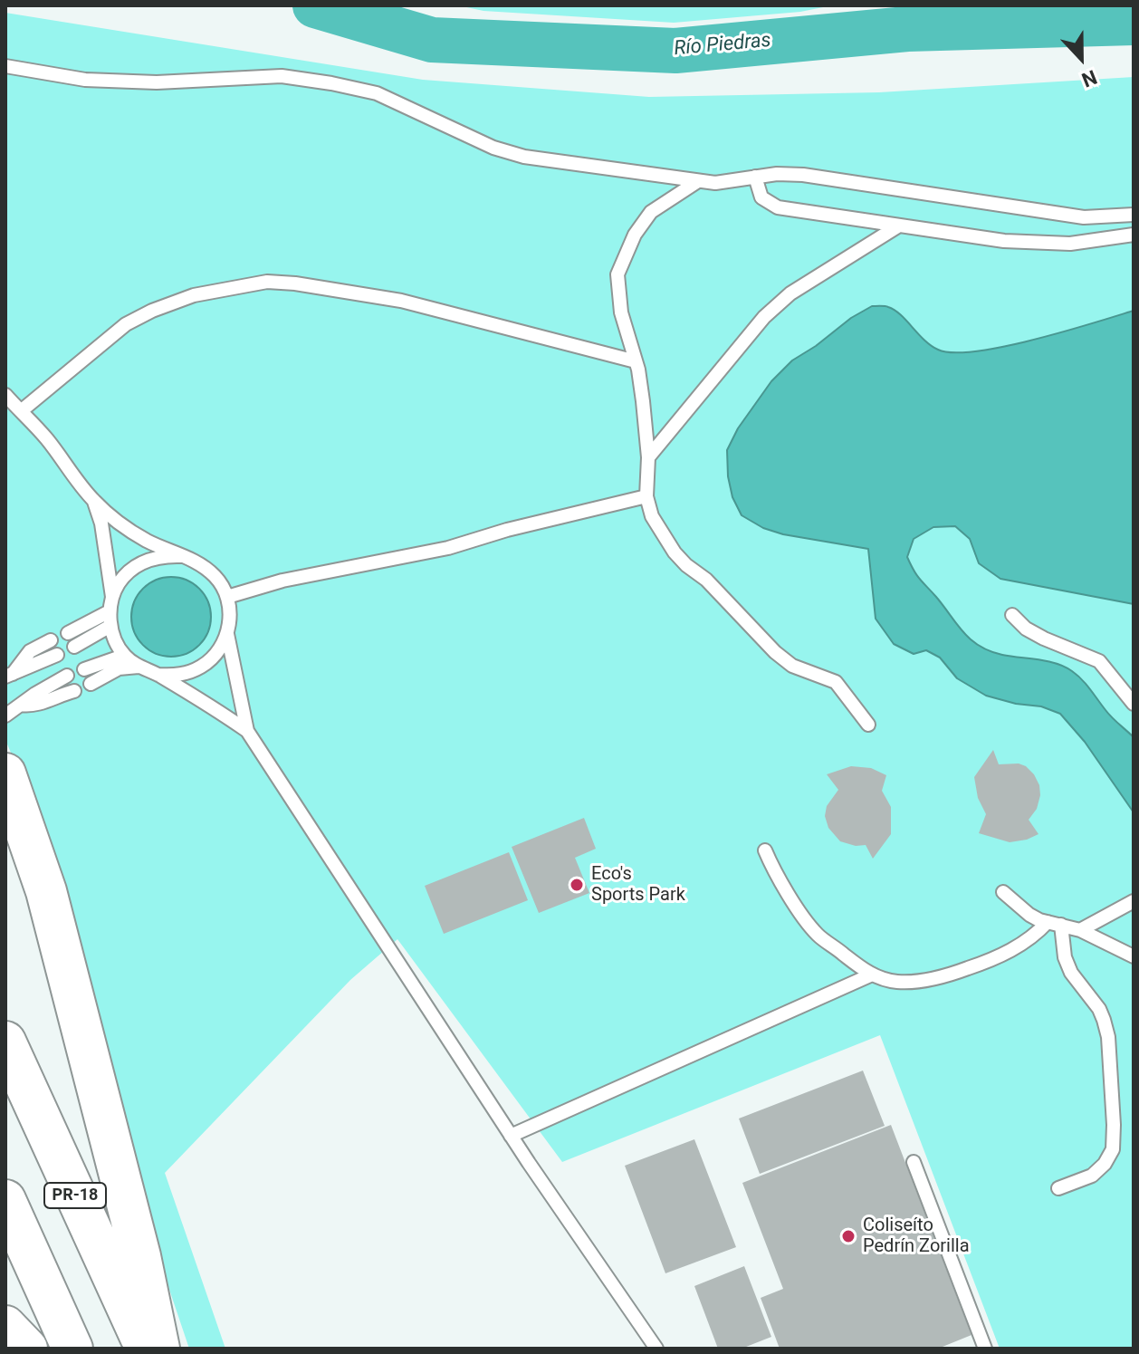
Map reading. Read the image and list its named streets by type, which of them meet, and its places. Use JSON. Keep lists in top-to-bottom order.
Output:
{
  "streets": {
    "highway": ["PR-18"]
  },
  "water": ["Río Piedras"],
  "places": ["Eco's Sports Park", "Coliseíto Pedrín Zorilla"],
  "north": "bottom"
}
